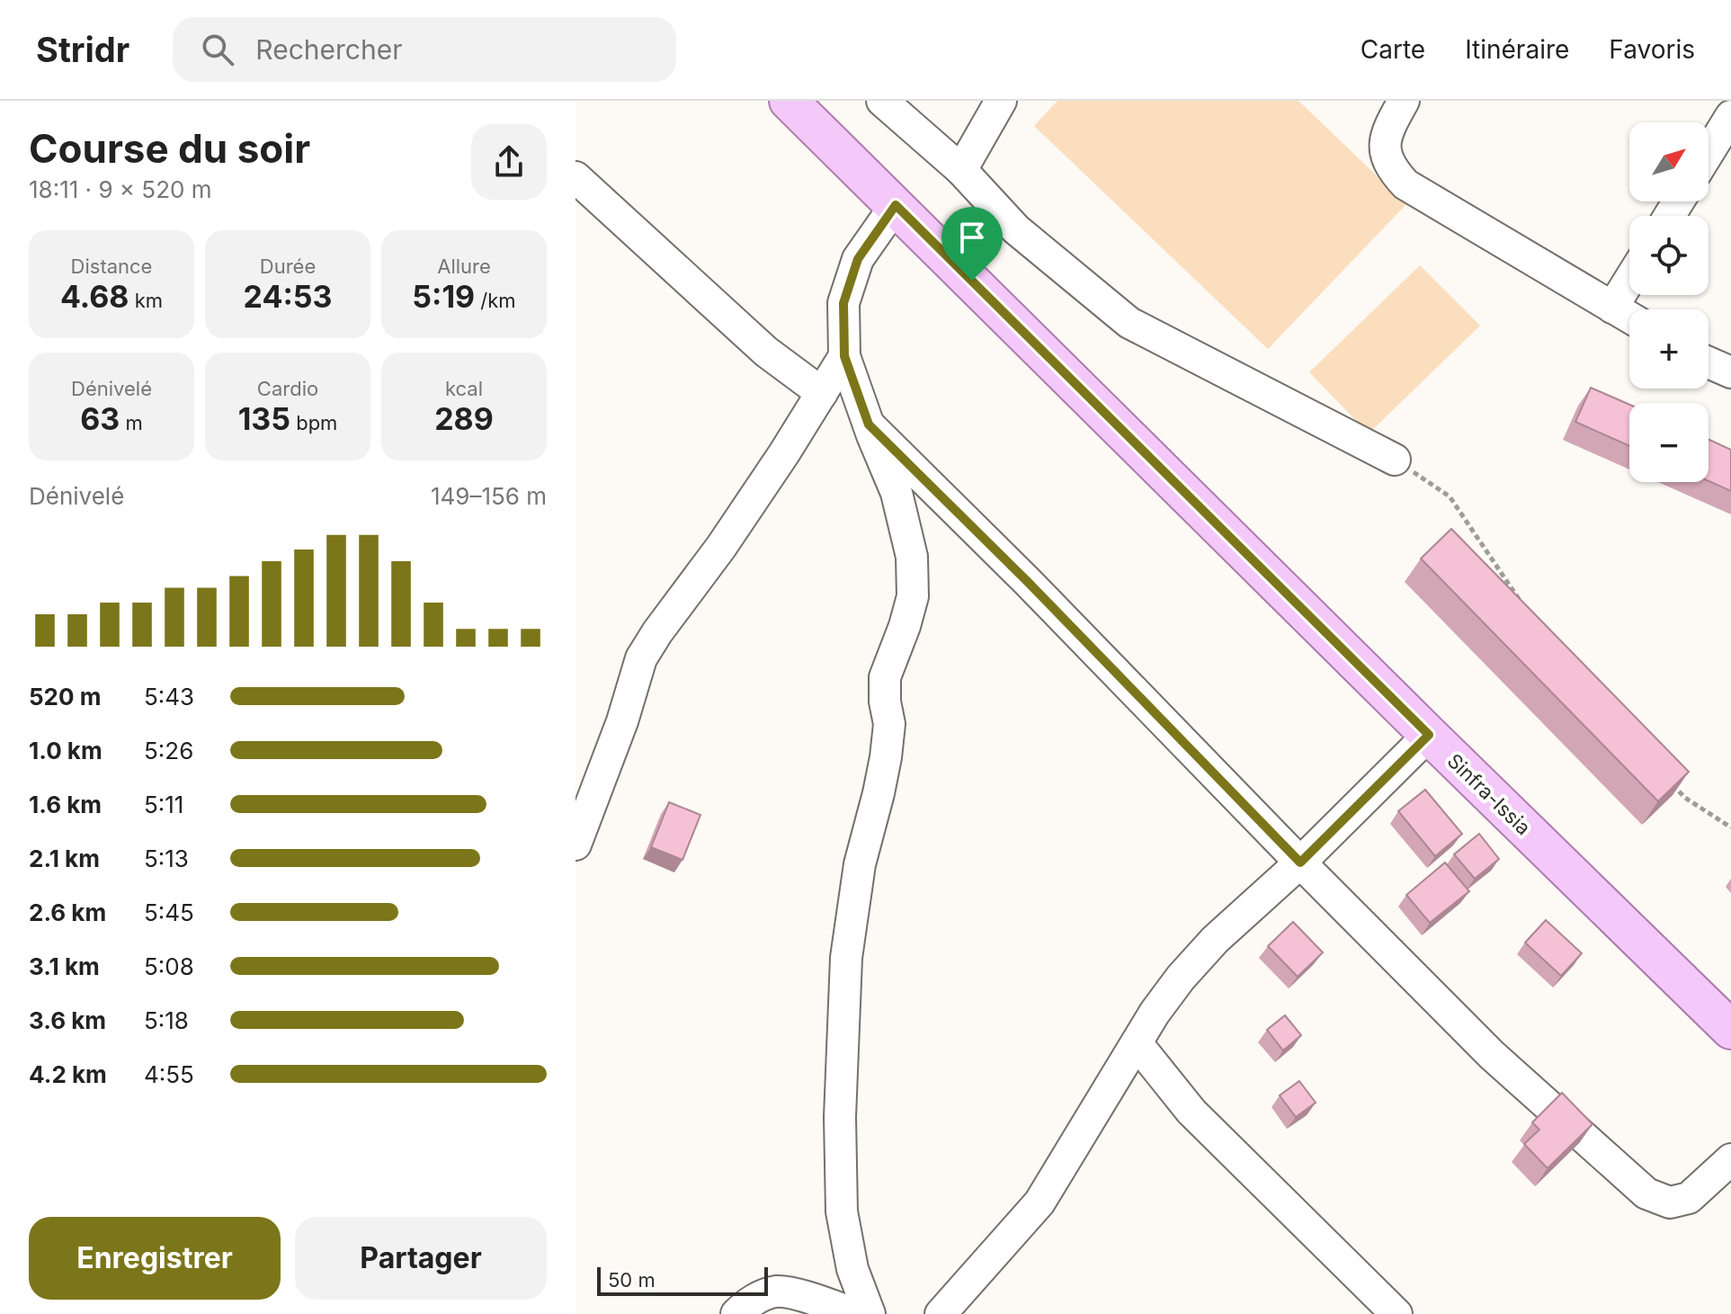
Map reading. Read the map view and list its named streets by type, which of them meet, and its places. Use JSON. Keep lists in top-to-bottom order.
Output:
{
  "streets": {
    "main road": ["Sinfra-Issia"]
  },
  "scale_bar": "50 m",
  "north": "top right",
  "page": {
    "header": "Stridr",
    "search": "Rechercher",
    "nav": ["Carte", "Itinéraire", "Favoris"],
    "heading": ["Course du soir", "18:11 · 9 × 520 m"],
    "map_buttons": ["+", "−"],
    "stats": [
      ["Distance", "4.68 km"],
      ["Durée", "24:53"],
      ["Allure", "5:19 /km"],
      ["Dénivelé", "63 m"],
      ["Cardio", "135 bpm"],
      ["kcal", "289"]
    ],
    "chart": ["Dénivelé", "149–156 m"],
    "list": [
      {
        "name": "520 m",
        "note": "5:43"
      },
      {
        "name": "1.0 km",
        "note": "5:26"
      },
      {
        "name": "1.6 km",
        "note": "5:11"
      },
      {
        "name": "2.1 km",
        "note": "5:13"
      },
      {
        "name": "2.6 km",
        "note": "5:45"
      },
      {
        "name": "3.1 km",
        "note": "5:08"
      },
      {
        "name": "3.6 km",
        "note": "5:18"
      },
      {
        "name": "4.2 km",
        "note": "4:55"
      }
    ],
    "buttons": ["Enregistrer", "Partager"],
    "scale": "50 m"
  }
}
